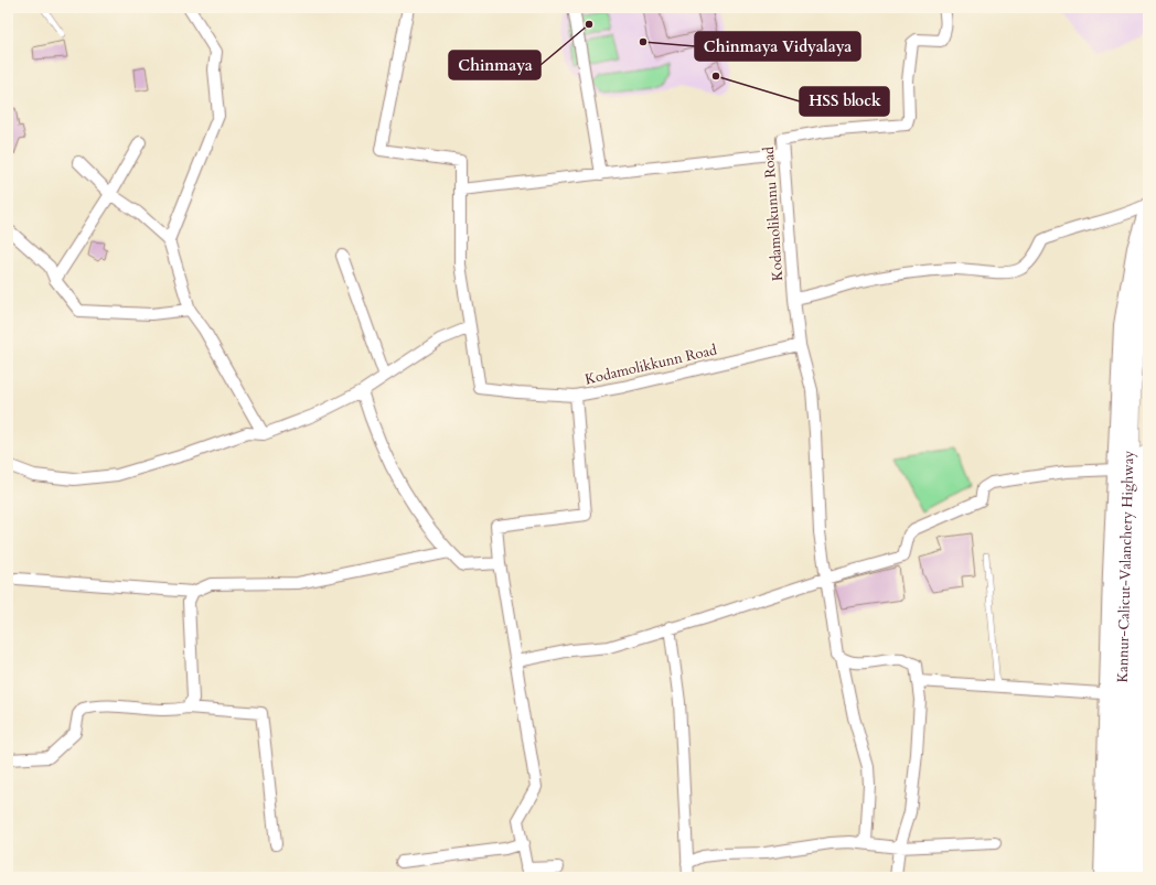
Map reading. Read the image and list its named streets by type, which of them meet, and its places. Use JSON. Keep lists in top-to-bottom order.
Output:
{
  "streets": {
    "highway": ["Kannur-Calicut-Valanchery Highway"],
    "street": ["Kodamolikunnu Road", "Kodamolikkunn Road"]
  },
  "places": ["Chinmaya", "Chinmaya Vidyalaya", "HSS block"]
}
